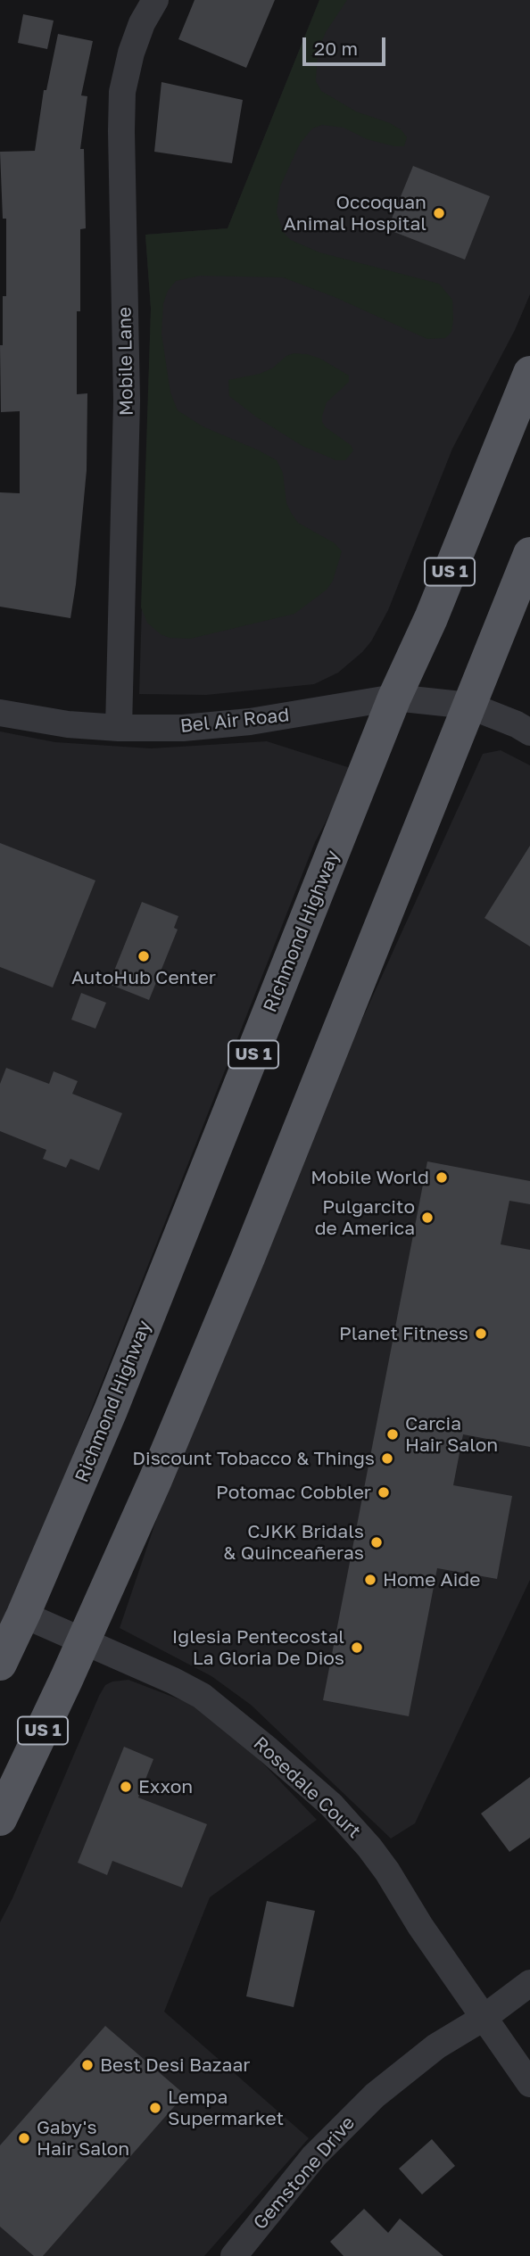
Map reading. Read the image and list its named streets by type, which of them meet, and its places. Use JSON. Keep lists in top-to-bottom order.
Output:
{
  "streets": {
    "main road": ["US 1", "Richmond Highway"],
    "street": [
      "Mobile Lane",
      "Bel Air Road",
      "Rosedale Court",
      "Gemstone Drive"
    ]
  },
  "crossings": [
    ["Mobile Lane", "Bel Air Road"],
    ["US 1", "Bel Air Road"],
    ["US 1", "Rosedale Court"],
    ["Bel Air Road", "Richmond Highway"],
    ["Richmond Highway", "Rosedale Court"],
    ["Rosedale Court", "Gemstone Drive"]
  ],
  "places": [
    "Occoquan Animal Hospital",
    "AutoHub Center",
    "Mobile World",
    "Pulgarcito de America",
    "Planet Fitness",
    "Carcia Hair Salon",
    "Discount Tobacco & Things",
    "Potomac Cobbler",
    "CJKK Bridals & Quinceañeras",
    "Home Aide",
    "Iglesia Pentecostal La Gloria De Dios",
    "Exxon",
    "Best Desi Bazaar",
    "Lempa Supermarket",
    "Gaby's Hair Salon"
  ],
  "scale_bar": "20 m"
}
